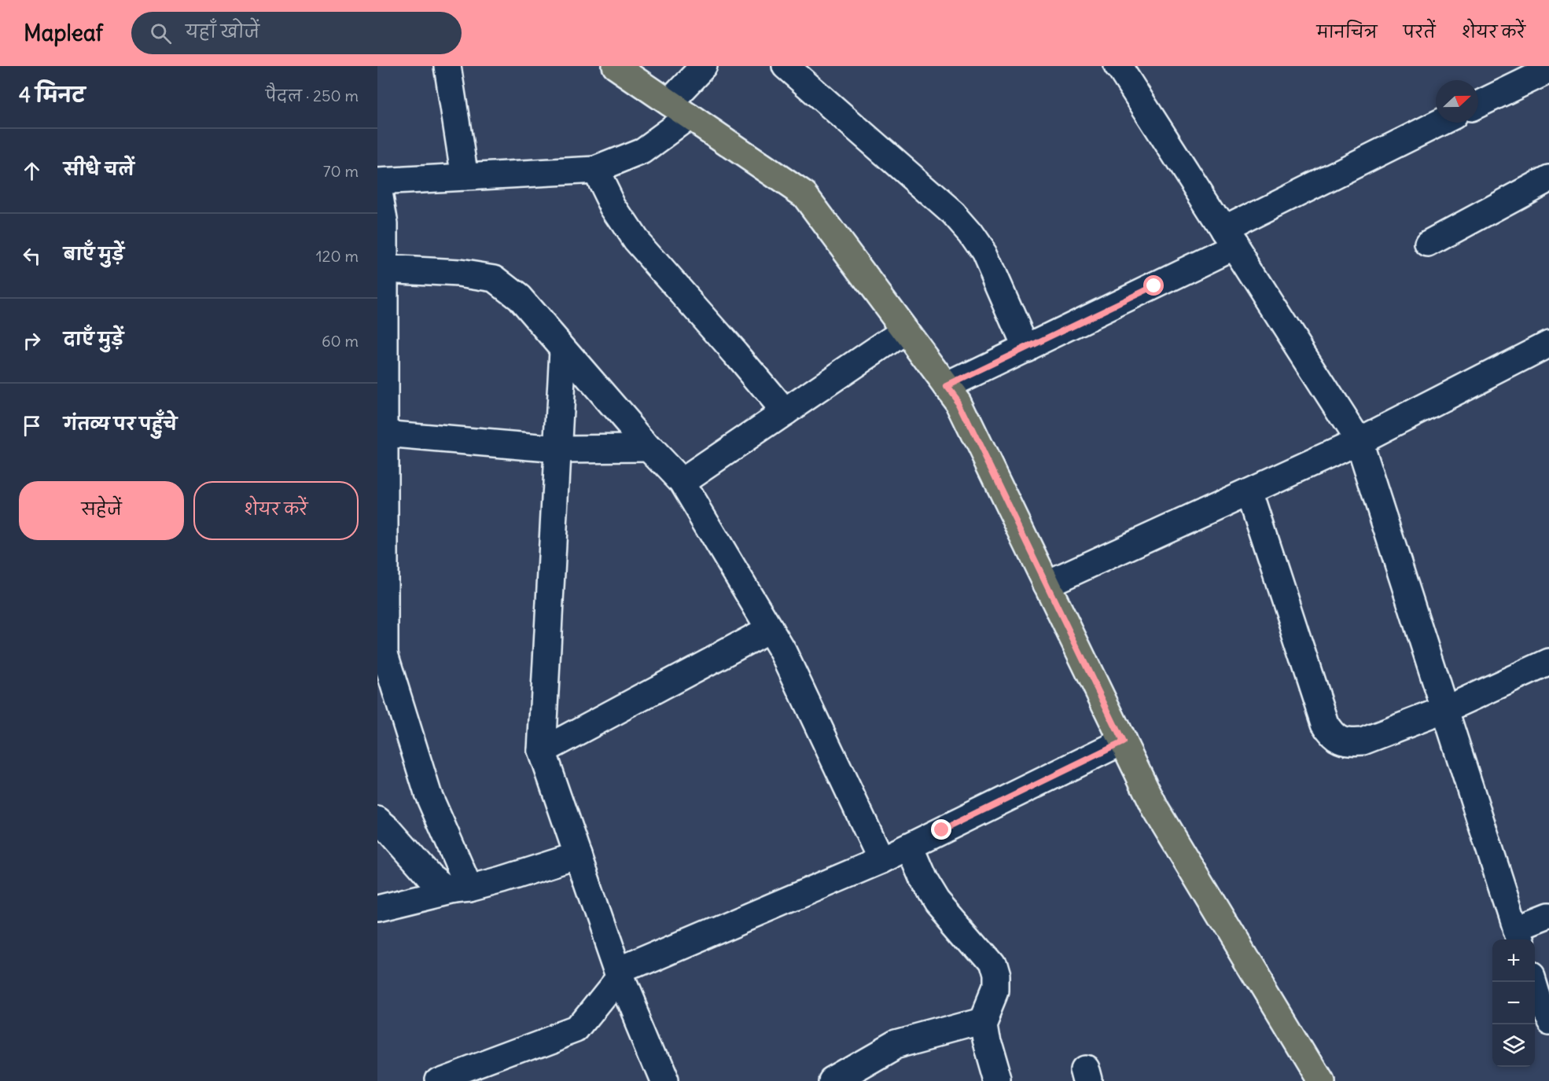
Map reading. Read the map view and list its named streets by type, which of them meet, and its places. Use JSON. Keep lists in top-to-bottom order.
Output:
{
  "north": "right",
  "page": {
    "header": "Mapleaf",
    "search": "यहाँ खोजें",
    "nav": ["मानचित्र", "परतें", "शेयर करें"],
    "heading": ["4 मिनट", "पैदल · 250 m"],
    "list": [
      ["सीधे चलें", "70 m"],
      ["बाएँ मुड़ें", "120 m"],
      ["दाएँ मुड़ें", "60 m"],
      "गंतव्य पर पहुँचे"
    ],
    "buttons": ["सहेजें", "शेयर करें"],
    "map_buttons": ["+", "−"]
  }
}
